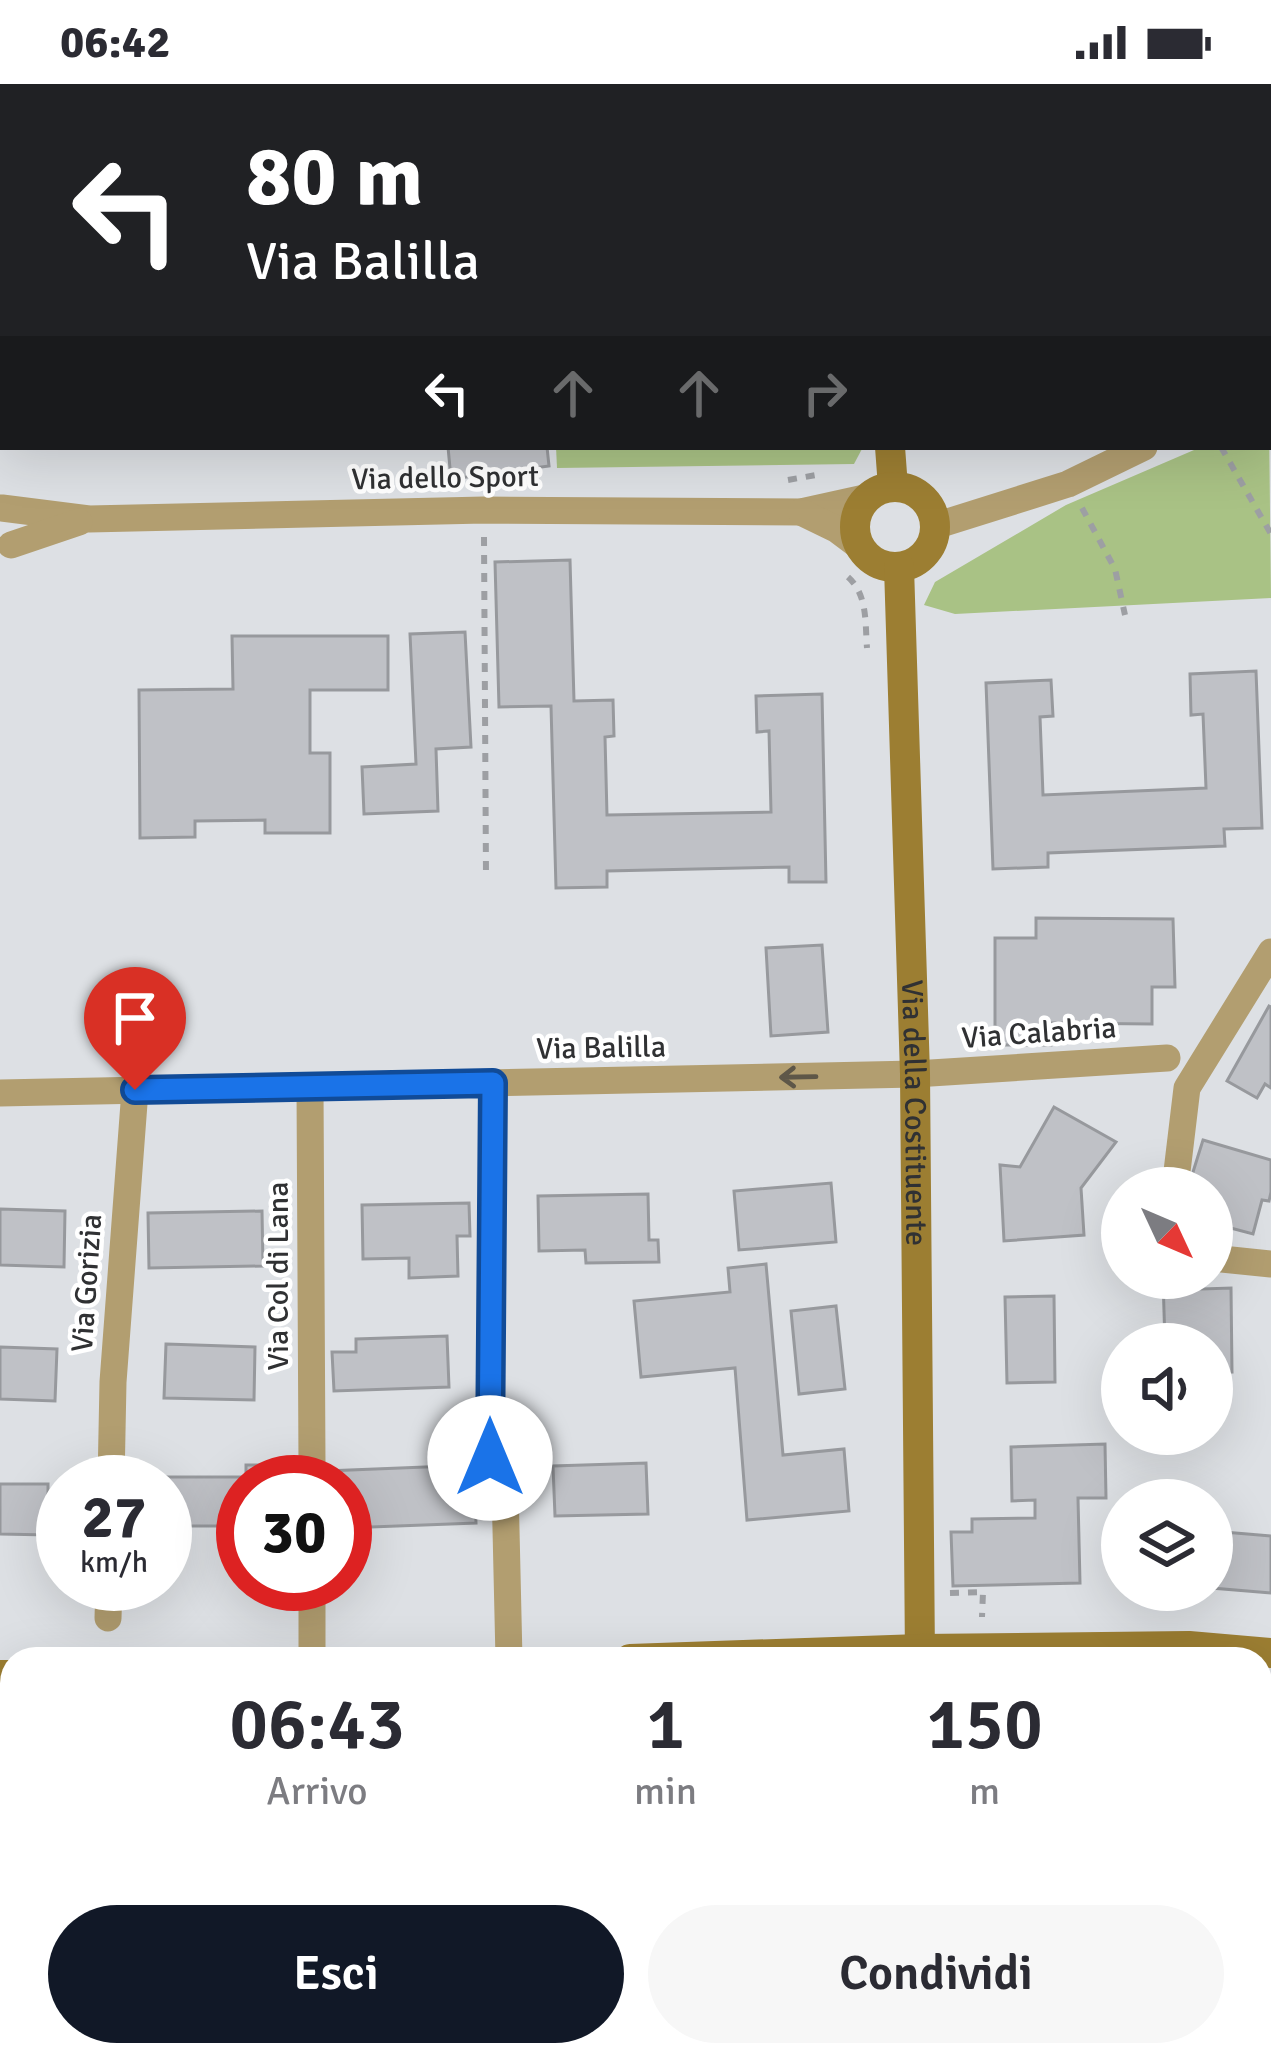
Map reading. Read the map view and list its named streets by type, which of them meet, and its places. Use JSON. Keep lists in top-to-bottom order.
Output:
{
  "streets": {
    "street": [
      "Via dello Sport",
      "Via Calabria",
      "Via Balilla",
      "Via della Costituente",
      "Via Col di Lana",
      "Via Gorizia"
    ]
  },
  "crossings": [
    ["Via dello Sport", "Via della Costituente"],
    ["Via Calabria", "Via Balilla"],
    ["Via Calabria", "Via della Costituente"],
    ["Via Balilla", "Via della Costituente"],
    ["Via Balilla", "Via Col di Lana"],
    ["Via Balilla", "Via Gorizia"]
  ],
  "one_way": ["Via Balilla"],
  "north": "bottom right",
  "page": {
    "status": "06:42",
    "turn": ["80 m", "Via Balilla"],
    "speed": "27 km/h",
    "limit": "30",
    "eta": [
      "06:43",
      "Arrivo",
      "1",
      "min",
      "150",
      "m"
    ],
    "buttons": ["Esci", "Condividi"]
  }
}
